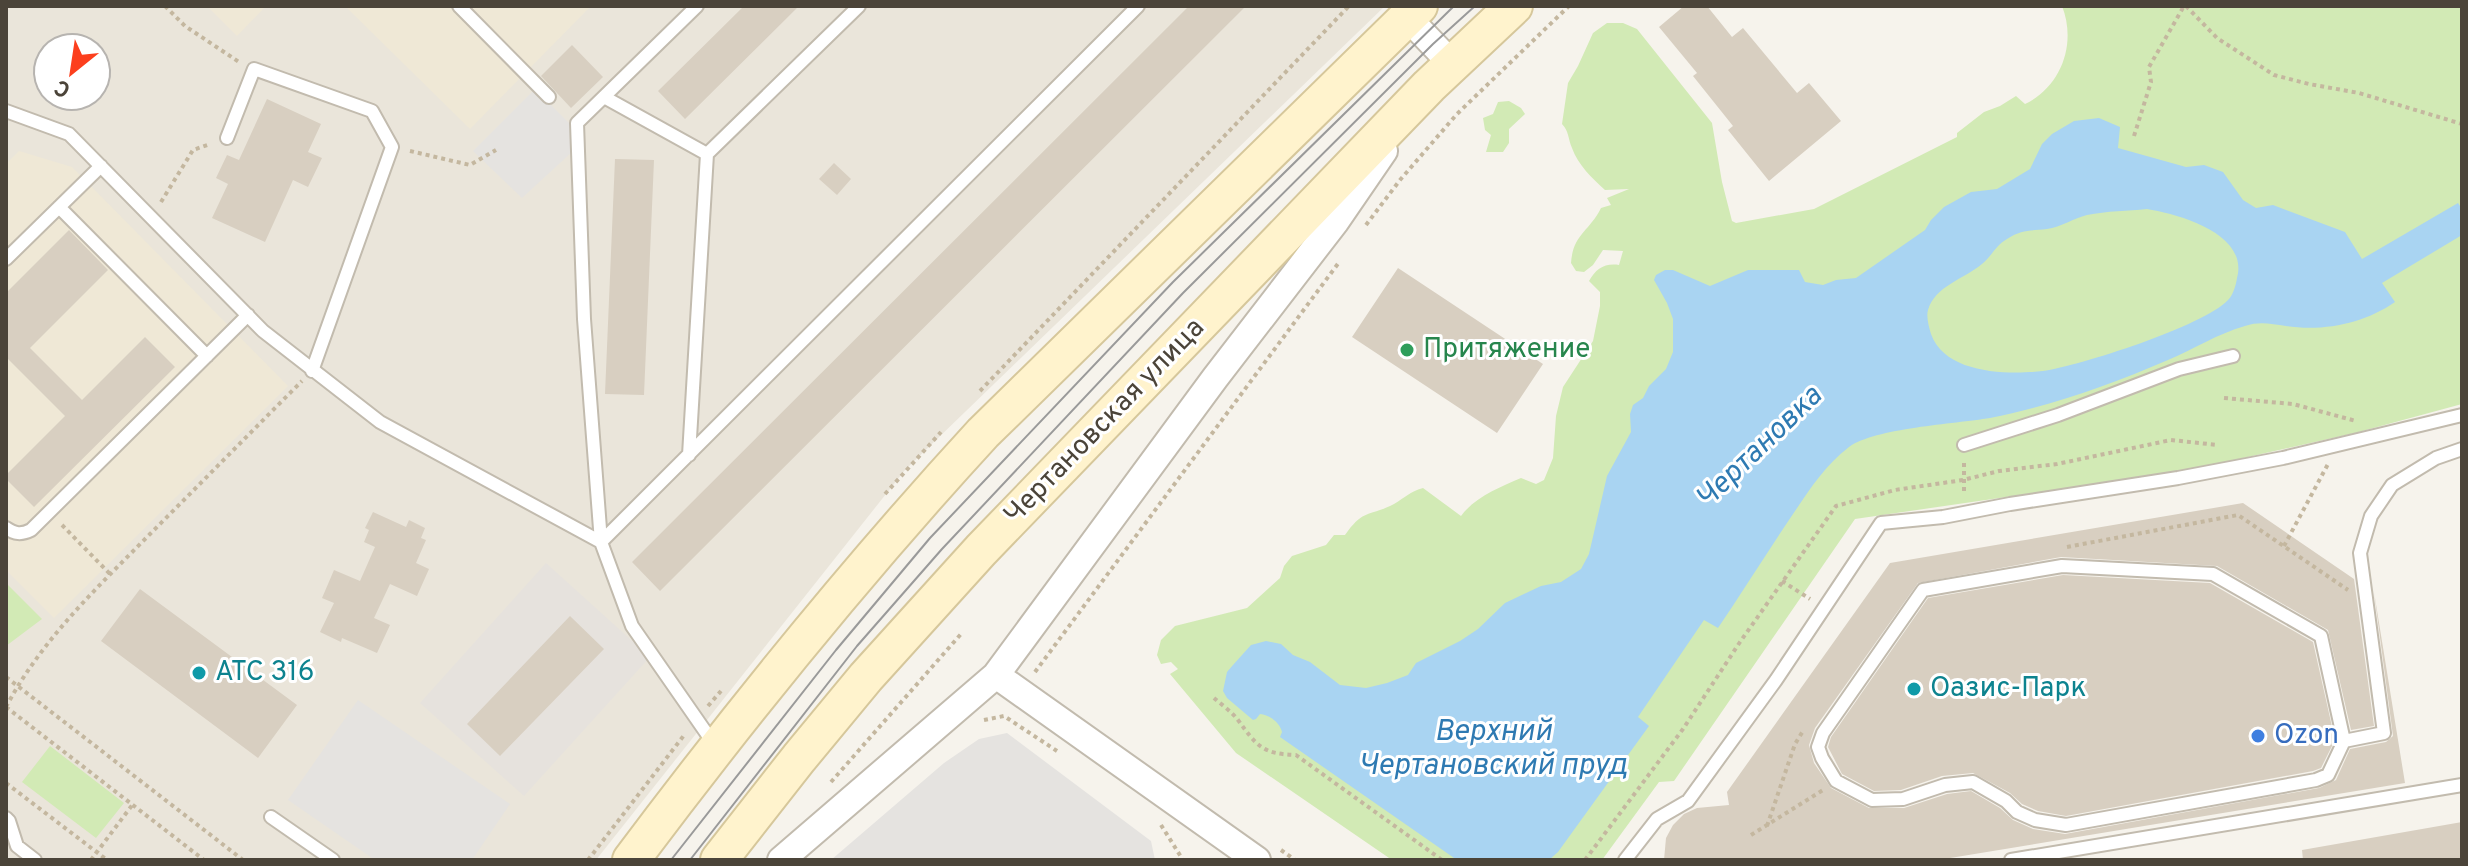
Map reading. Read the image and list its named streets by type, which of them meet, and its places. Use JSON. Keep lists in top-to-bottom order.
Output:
{
  "streets": {
    "main road": ["Чертановская улица"]
  },
  "water": ["Чертановка", "Верхний Чертановский пруд"],
  "places": [
    "Притяжение",
    "АТС 316",
    "Оазис-Парк",
    "Ozon"
  ],
  "north": "bottom left"
}
